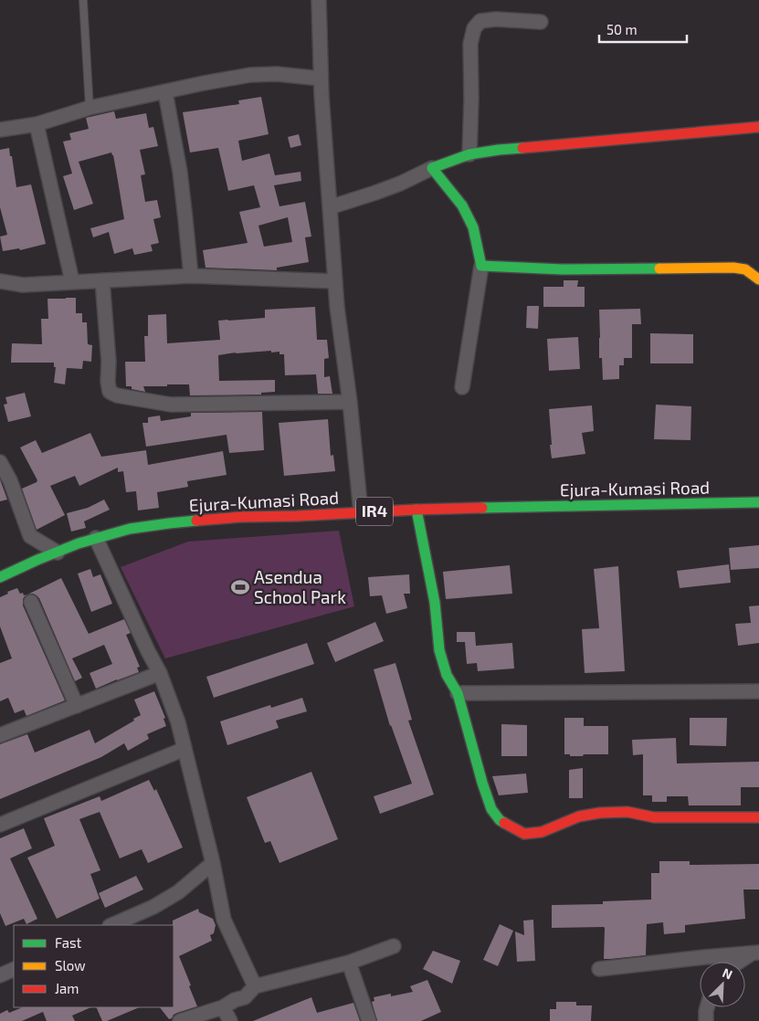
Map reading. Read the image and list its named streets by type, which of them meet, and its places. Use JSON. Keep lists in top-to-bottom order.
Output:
{
  "streets": {
    "street": ["Ejura-Kumasi Road", "IR4"]
  },
  "places": {
    "sports": ["Asendua School Park"]
  },
  "legend": ["Fast", "Slow", "Jam"],
  "scale_bar": "50 m",
  "north": "top right"
}
